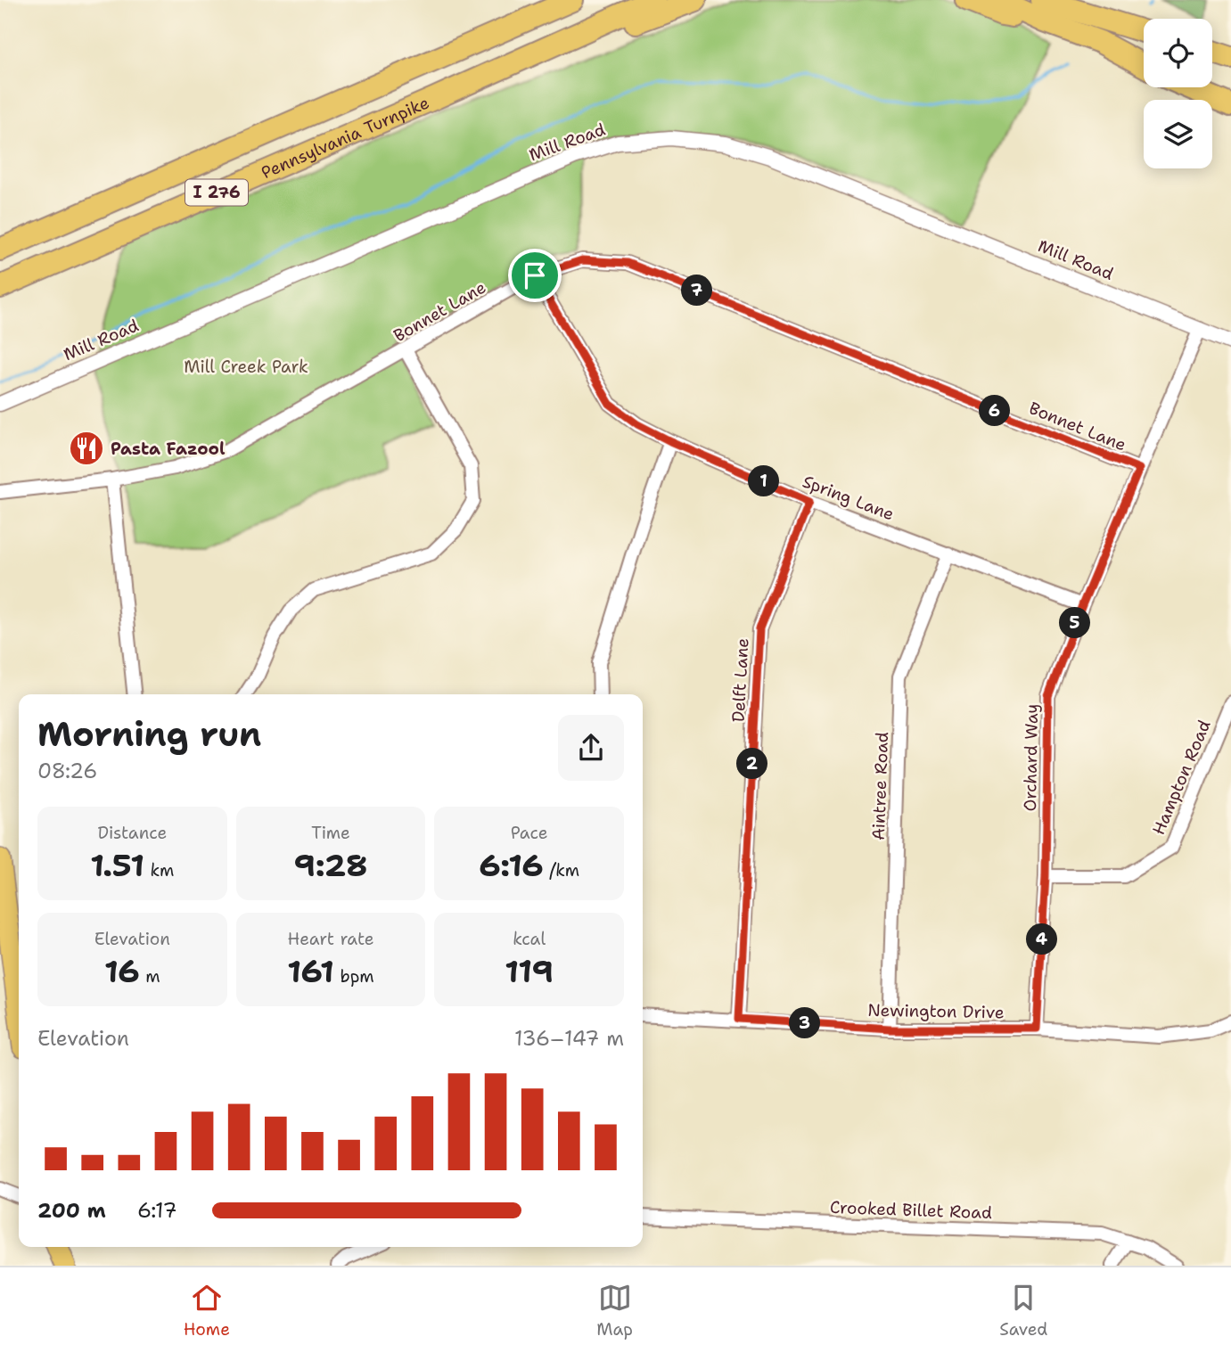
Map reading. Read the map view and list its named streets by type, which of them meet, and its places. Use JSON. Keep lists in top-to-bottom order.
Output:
{
  "streets": {
    "highway": ["Pennsylvania Turnpike", "I 276"],
    "street": [
      "Mill Road",
      "Bonnet Lane",
      "Spring Lane",
      "Delft Lane",
      "Orchard Way",
      "Hampton Road",
      "Aintree Road",
      "Newington Drive",
      "Crooked Billet Road"
    ]
  },
  "crossings": [
    ["Mill Road", "Orchard Way"],
    ["Bonnet Lane", "Spring Lane"],
    ["Bonnet Lane", "Orchard Way"],
    ["Spring Lane", "Delft Lane"],
    ["Spring Lane", "Orchard Way"],
    ["Spring Lane", "Aintree Road"],
    ["Delft Lane", "Newington Drive"],
    ["Orchard Way", "Hampton Road"],
    ["Orchard Way", "Newington Drive"],
    ["Aintree Road", "Newington Drive"]
  ],
  "parks": ["Mill Creek Park"],
  "places": {
    "restaurant": ["Pasta Fazool"]
  },
  "page": {
    "pins": [
      "7",
      "6",
      "1",
      "5",
      "2",
      "4",
      "3"
    ],
    "heading": ["Morning run", "08:26"],
    "stats": [
      ["Distance", "1.51 km"],
      ["Time", "9:28"],
      ["Pace", "6:16 /km"],
      ["Elevation", "16 m"],
      ["Heart rate", "161 bpm"],
      ["kcal", "119"]
    ],
    "chart": ["Elevation", "136–147 m"],
    "list": [
      {
        "name": "200 m",
        "note": "6:17"
      }
    ],
    "tabs": ["Home", "Map", "Saved"]
  }
}
